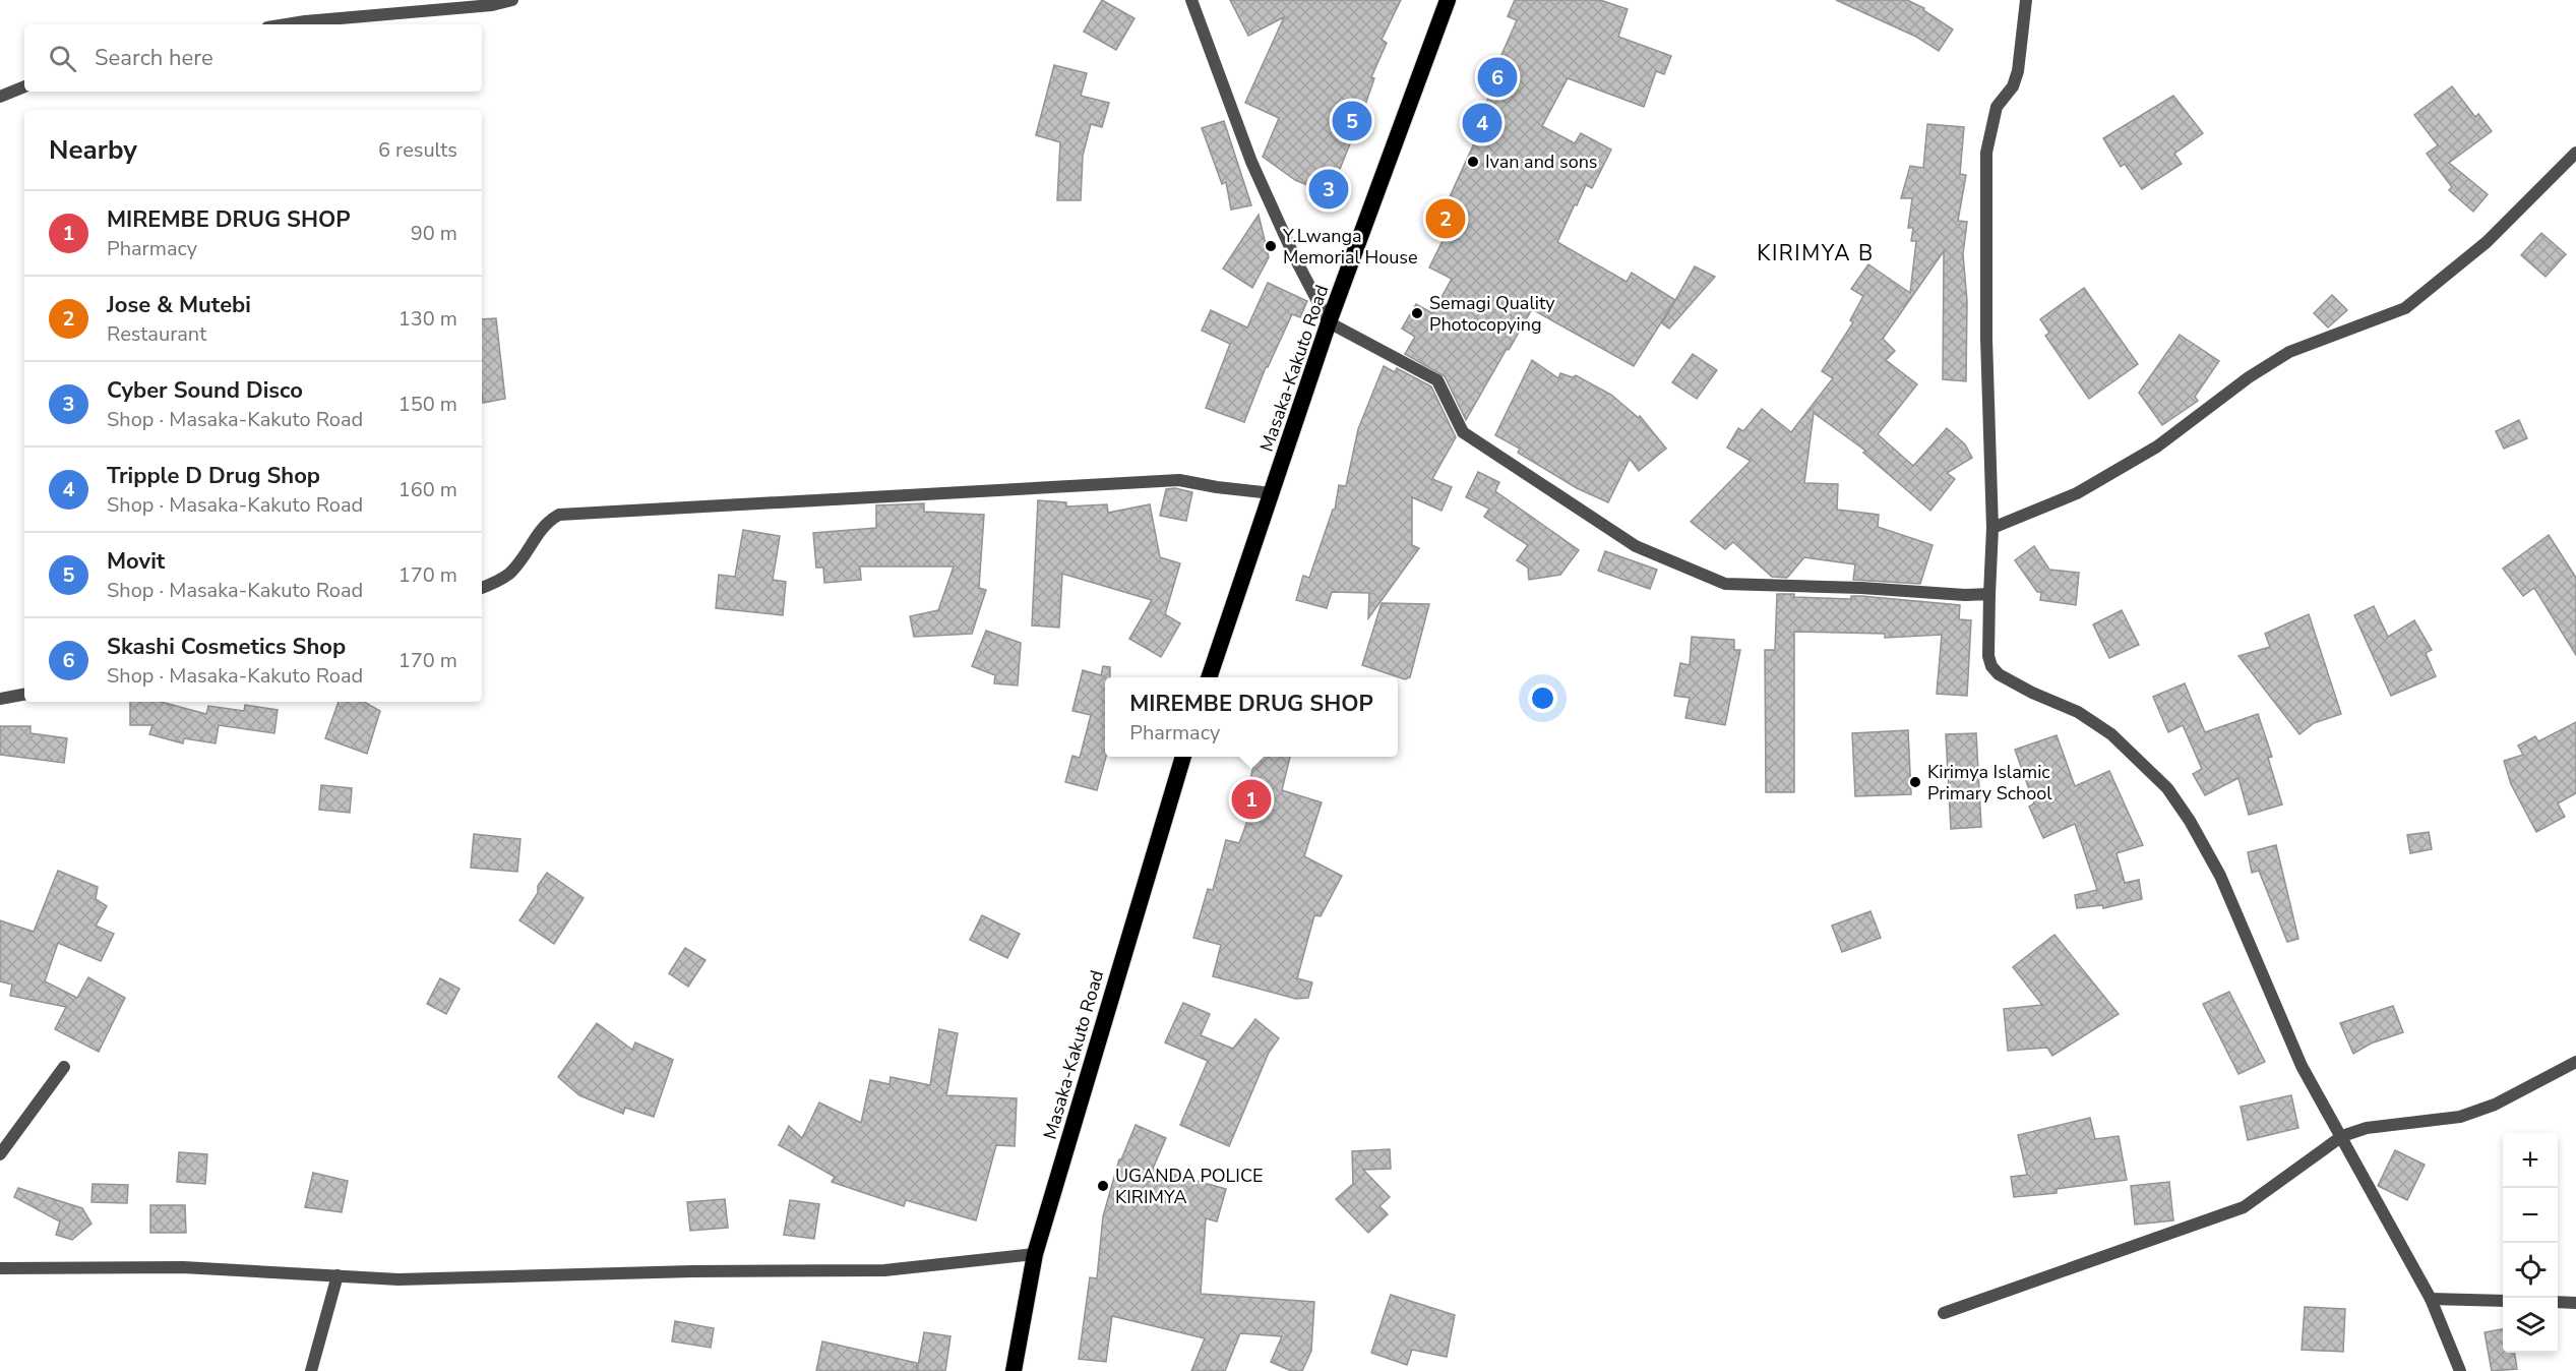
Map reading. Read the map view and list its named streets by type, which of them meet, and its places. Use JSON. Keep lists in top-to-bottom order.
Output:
{
  "streets": {
    "highway": ["Masaka-Kakuto Road"]
  },
  "districts": ["KIRIMYA B"],
  "places": [
    "Ivan and sons",
    "Y.Lwanga Memorial House",
    "Semagi Quality Photocopying",
    "Kirimya Islamic Primary School",
    "UGANDA POLICE KIRIMYA"
  ],
  "page": {
    "search": "Search here",
    "pins": [
      "6",
      "5",
      "4",
      "3",
      "2",
      "1"
    ],
    "heading": ["Nearby", "6 results"],
    "list": [
      {
        "mark": "1",
        "name": "MIREMBE DRUG SHOP",
        "note": "Pharmacy",
        "value": "90 m"
      },
      {
        "mark": "2",
        "name": "Jose & Mutebi",
        "note": "Restaurant",
        "value": "130 m"
      },
      {
        "mark": "3",
        "name": "Cyber Sound Disco",
        "note": "Shop · Masaka-Kakuto Road",
        "value": "150 m"
      },
      {
        "mark": "4",
        "name": "Tripple D Drug Shop",
        "note": "Shop · Masaka-Kakuto Road",
        "value": "160 m"
      },
      {
        "mark": "5",
        "name": "Movit",
        "note": "Shop · Masaka-Kakuto Road",
        "value": "170 m"
      },
      {
        "mark": "6",
        "name": "Skashi Cosmetics Shop",
        "note": "Shop · Masaka-Kakuto Road",
        "value": "170 m"
      }
    ],
    "popup": ["MIREMBE DRUG SHOP", "Pharmacy"],
    "map_buttons": ["+", "−"]
  }
}
